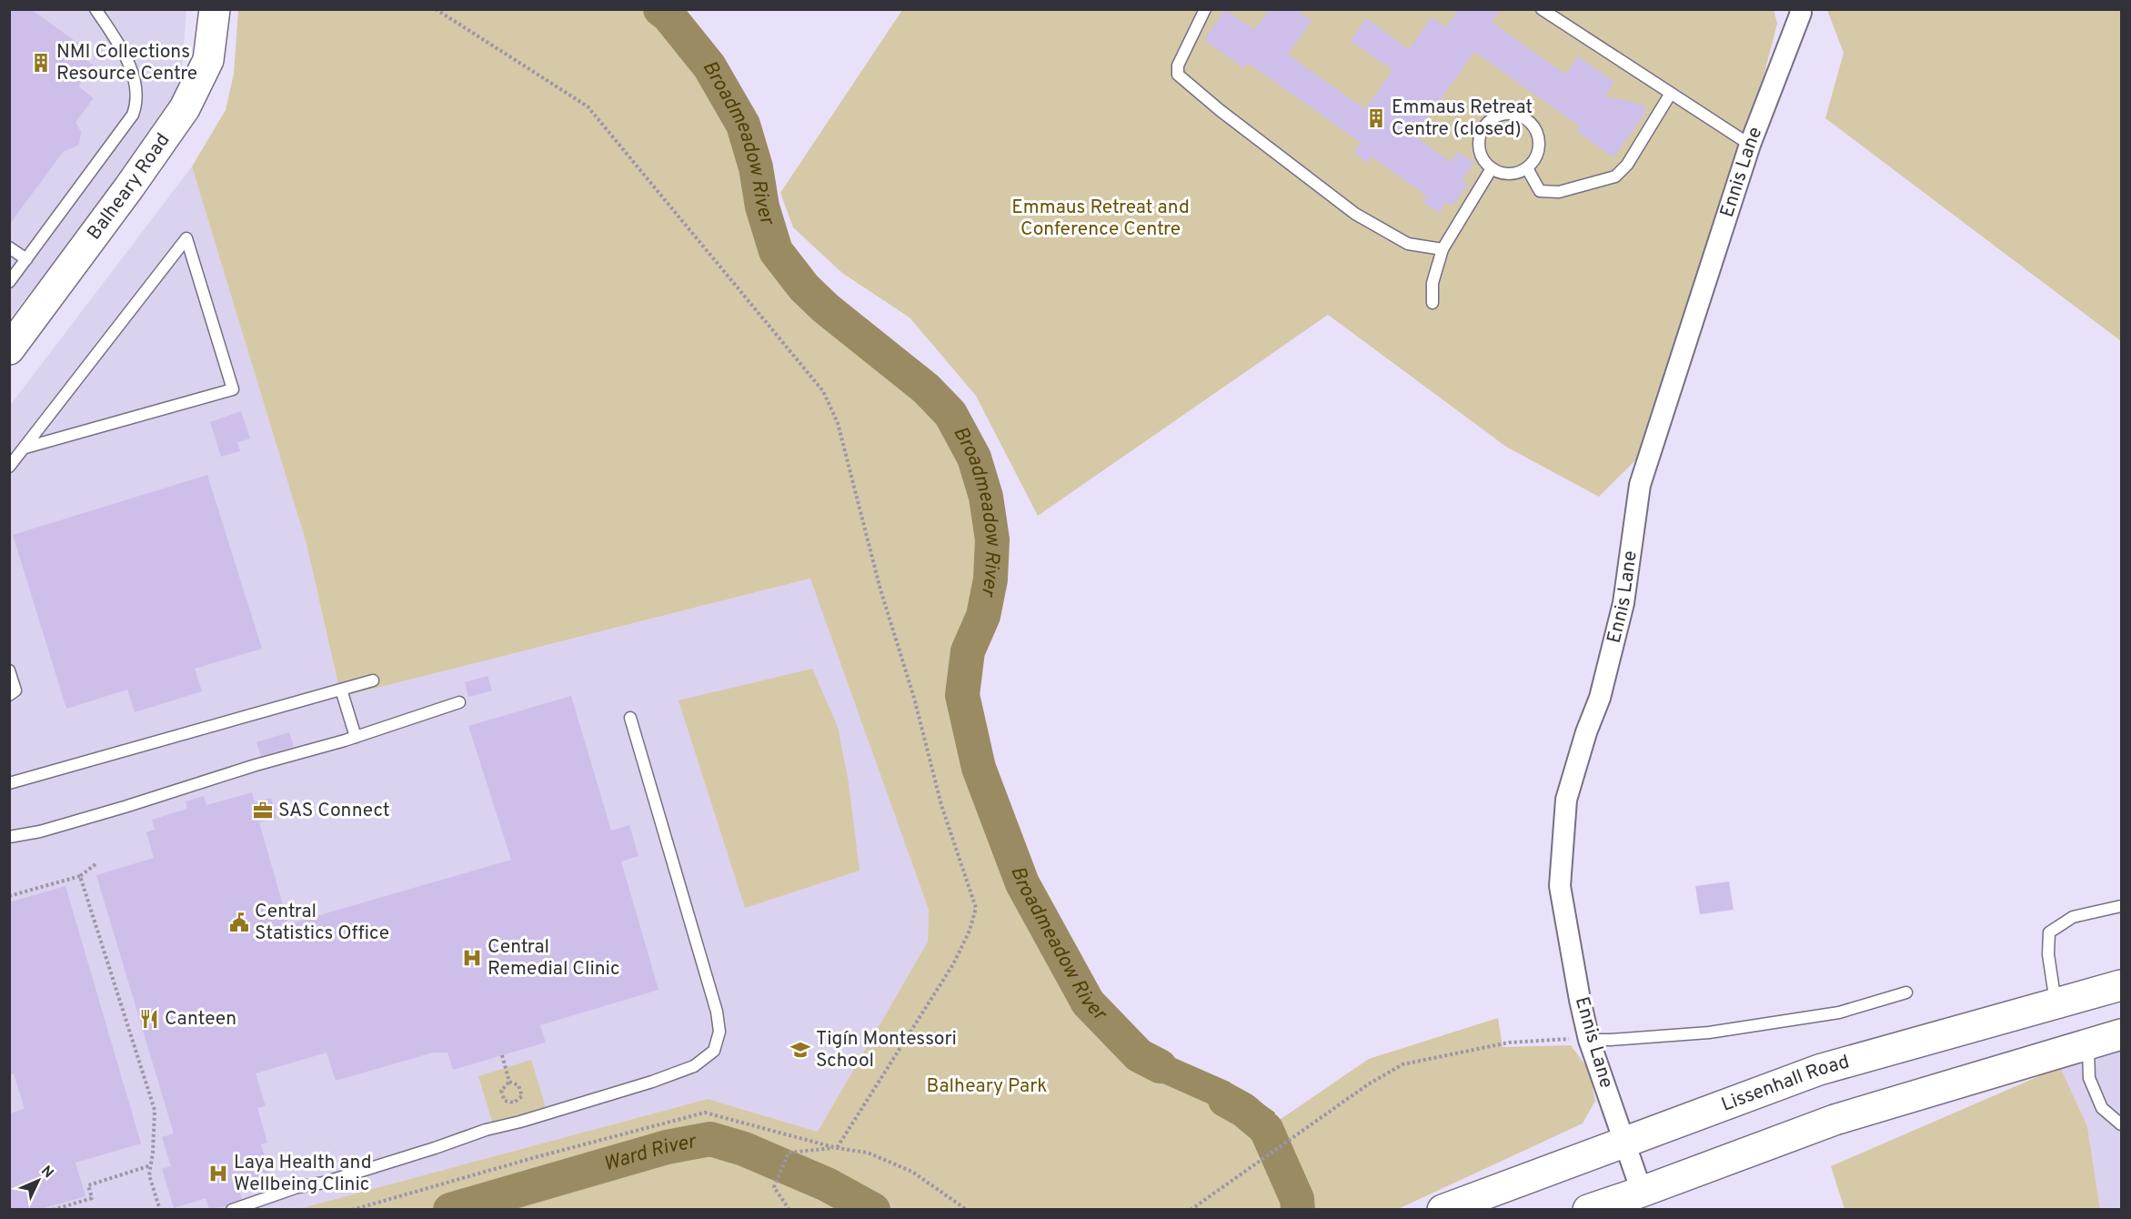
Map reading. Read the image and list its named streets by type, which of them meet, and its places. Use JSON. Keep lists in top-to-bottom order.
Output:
{
  "streets": {
    "main road": ["Balheary Road", "Lissenhall Road"],
    "street": ["Ennis Lane"]
  },
  "crossings": [
    ["Ennis Lane", "Lissenhall Road"]
  ],
  "water": ["Broadmeadow River", "Ward River"],
  "parks": ["Emmaus Retreat and Conference Centre", "Balheary Park"],
  "places": {
    "building": ["NMI Collections Resource Centre", "Emmaus Retreat Centre (closed)"],
    "office": ["SAS Connect"],
    "public building": ["Central Statistics Office"],
    "hospital": ["Central Remedial Clinic", "Laya Health and Wellbeing Clinic"],
    "restaurant": ["Canteen"],
    "school or university": ["Tigín Montessori School"]
  },
  "north": "top right"
}
